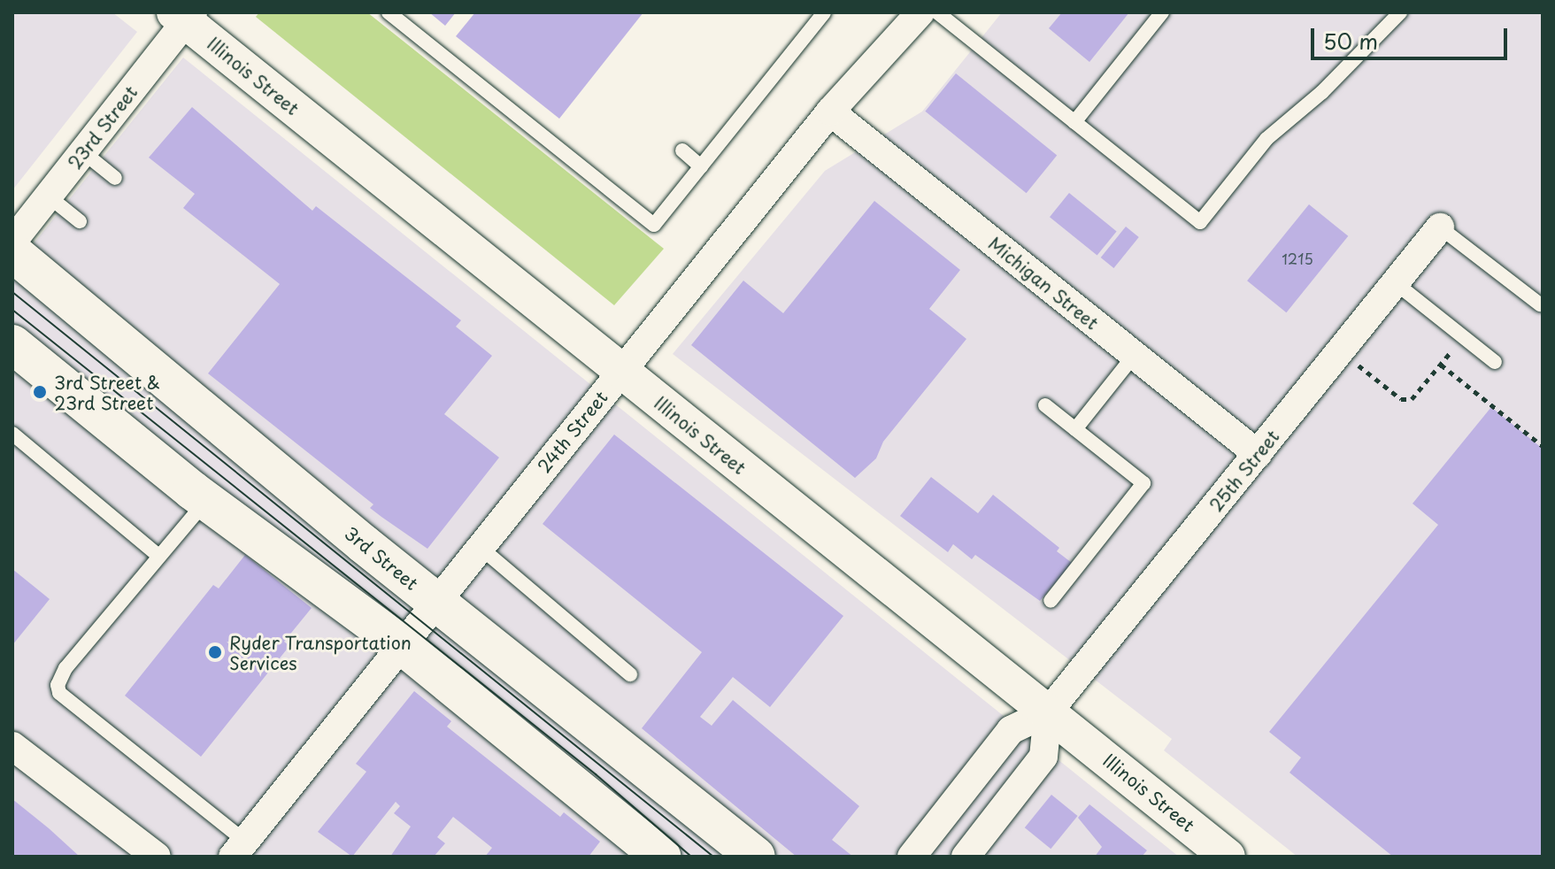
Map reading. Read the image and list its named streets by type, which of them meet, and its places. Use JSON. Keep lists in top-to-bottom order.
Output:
{
  "streets": {
    "main road": ["3rd Street"],
    "street": [
      "Illinois Street",
      "23rd Street",
      "Michigan Street",
      "24th Street",
      "25th Street"
    ]
  },
  "crossings": [
    ["Illinois Street", "23rd Street"],
    ["Illinois Street", "24th Street"],
    ["Illinois Street", "25th Street"],
    ["Michigan Street", "24th Street"],
    ["Michigan Street", "25th Street"],
    ["24th Street", "3rd Street"]
  ],
  "places": ["3rd Street & 23rd Street", "Ryder Transportation Services"],
  "house_numbers": ["1215"],
  "scale_bar": "50 m"
}
